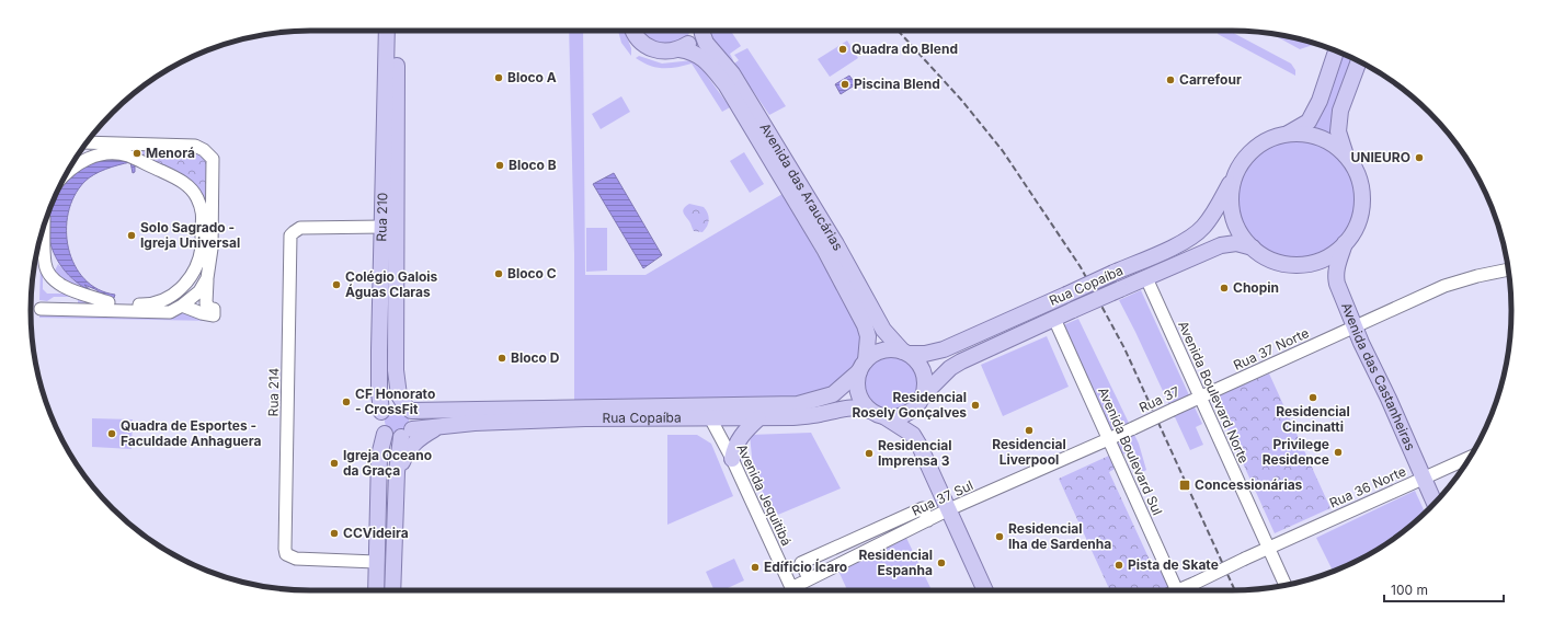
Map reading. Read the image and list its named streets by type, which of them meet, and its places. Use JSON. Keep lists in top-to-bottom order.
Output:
{
  "streets": {
    "main road": [
      "Avenida das Araucárias",
      "Rua 210",
      "Rua Copaíba",
      "Avenida das Castanheiras"
    ],
    "street": [
      "Rua 37 Norte",
      "Rua 214",
      "Avenida Boulevard Norte",
      "Rua 37",
      "Avenida Boulevard Sul",
      "Rua 36 Norte",
      "Avenida Jequitibá",
      "Rua 37 Sul"
    ]
  },
  "crossings": [
    ["Avenida das Araucárias", "Rua Copaíba"],
    ["Rua 210", "Rua Copaíba"],
    ["Rua 210", "Rua 214"],
    ["Rua Copaíba", "Avenida das Castanheiras"],
    ["Rua Copaíba", "Avenida Boulevard Norte"],
    ["Rua Copaíba", "Avenida Boulevard Sul"],
    ["Rua Copaíba", "Avenida Jequitibá"],
    ["Rua 37 Norte", "Avenida das Castanheiras"],
    ["Rua 37 Norte", "Avenida Boulevard Norte"],
    ["Rua 37 Norte", "Rua 37"],
    ["Avenida das Castanheiras", "Rua 36 Norte"],
    ["Avenida Boulevard Norte", "Rua 37"],
    ["Avenida Boulevard Norte", "Rua 36 Norte"],
    ["Rua 37", "Avenida Boulevard Sul"],
    ["Rua 37", "Rua 37 Sul"],
    ["Avenida Boulevard Sul", "Rua 37 Sul"]
  ],
  "places": {
    "other": [
      "Quadra do Blend",
      "Bloco A",
      "Carrefour",
      "Piscina Blend",
      "Menorá",
      "UNIEURO",
      "Bloco B",
      "Solo Sagrado - Igreja Universal",
      "Bloco C",
      "Colégio Galois Águas Claras",
      "Chopin",
      "Bloco D",
      "Residencial Cincinatti",
      "CF Honorato - CrossFit",
      "Residencial Rosely Gonçalves",
      "Residencial Liverpool",
      "Quadra de Esportes - Faculdade Anhaguera",
      "Privilege Residence",
      "Residencial Imprensa 3",
      "Igreja Oceano da Graça",
      "CCVideira",
      "Residencial Iha de Sardenha",
      "Residencial Espanha",
      "Pista de Skate",
      "Edíficio Ícaro"
    ],
    "transit": ["Concessionárias"]
  },
  "scale_bar": "100 m"
}
